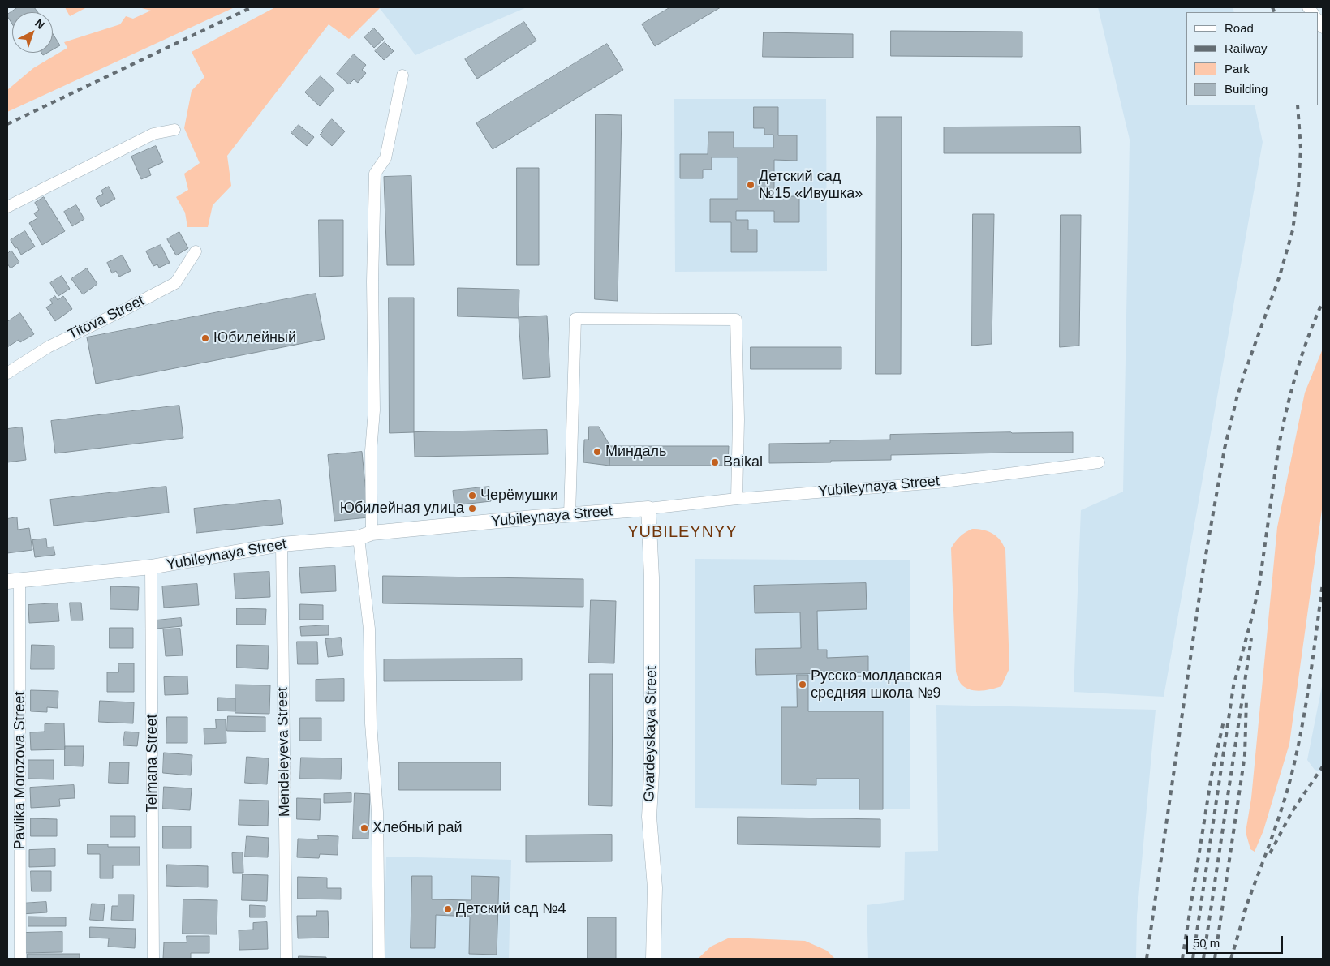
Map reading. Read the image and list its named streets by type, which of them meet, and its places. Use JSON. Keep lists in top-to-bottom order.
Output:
{
  "streets": {
    "street": [
      "Titova Street",
      "Yubileynaya Street",
      "Gvardeyskaya Street",
      "Mendeleyeva Street",
      "Telmana Street",
      "Pavlika Morozova Street"
    ]
  },
  "crossings": [
    ["Yubileynaya Street", "Gvardeyskaya Street"],
    ["Yubileynaya Street", "Mendeleyeva Street"],
    ["Yubileynaya Street", "Telmana Street"],
    ["Yubileynaya Street", "Pavlika Morozova Street"]
  ],
  "districts": ["YUBILEYNYY"],
  "places": [
    "Детский сад №15 «Ивушка»",
    "Юбилейный",
    "Миндаль",
    "Baikal",
    "Черёмушки",
    "Юбилейная улица",
    "Русско-молдавская средняя школа №9",
    "Хлебный рай",
    "Детский сад №4"
  ],
  "legend": [
    "Road",
    "Railway",
    "Park",
    "Building"
  ],
  "scale_bar": "50 m",
  "north": "top right"
}
